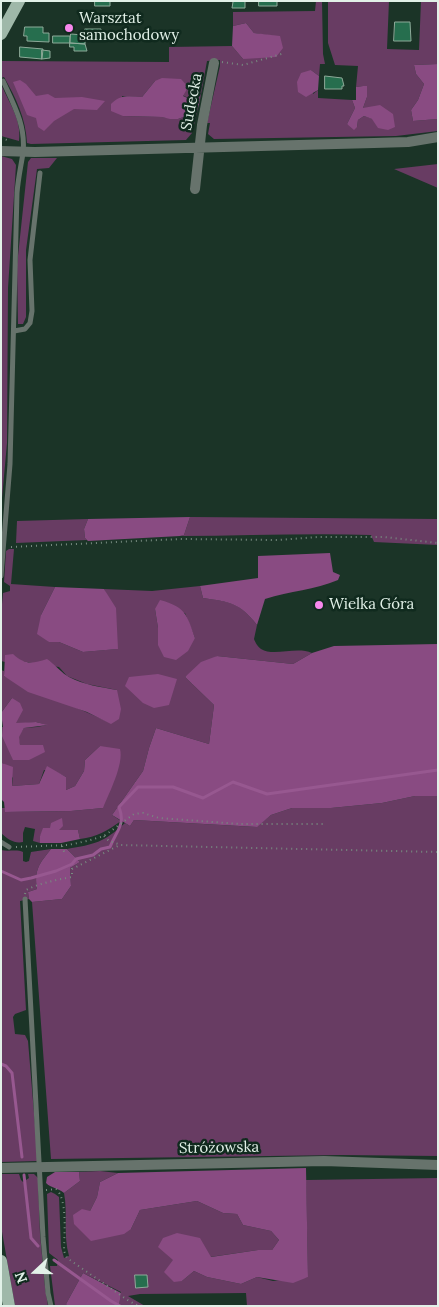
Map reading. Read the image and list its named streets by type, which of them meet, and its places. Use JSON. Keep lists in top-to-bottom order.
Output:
{
  "streets": {
    "street": ["Sudecka", "Stróżowska"]
  },
  "places": ["Warsztat samochodowy", "Wielka Góra"],
  "north": "left"
}
